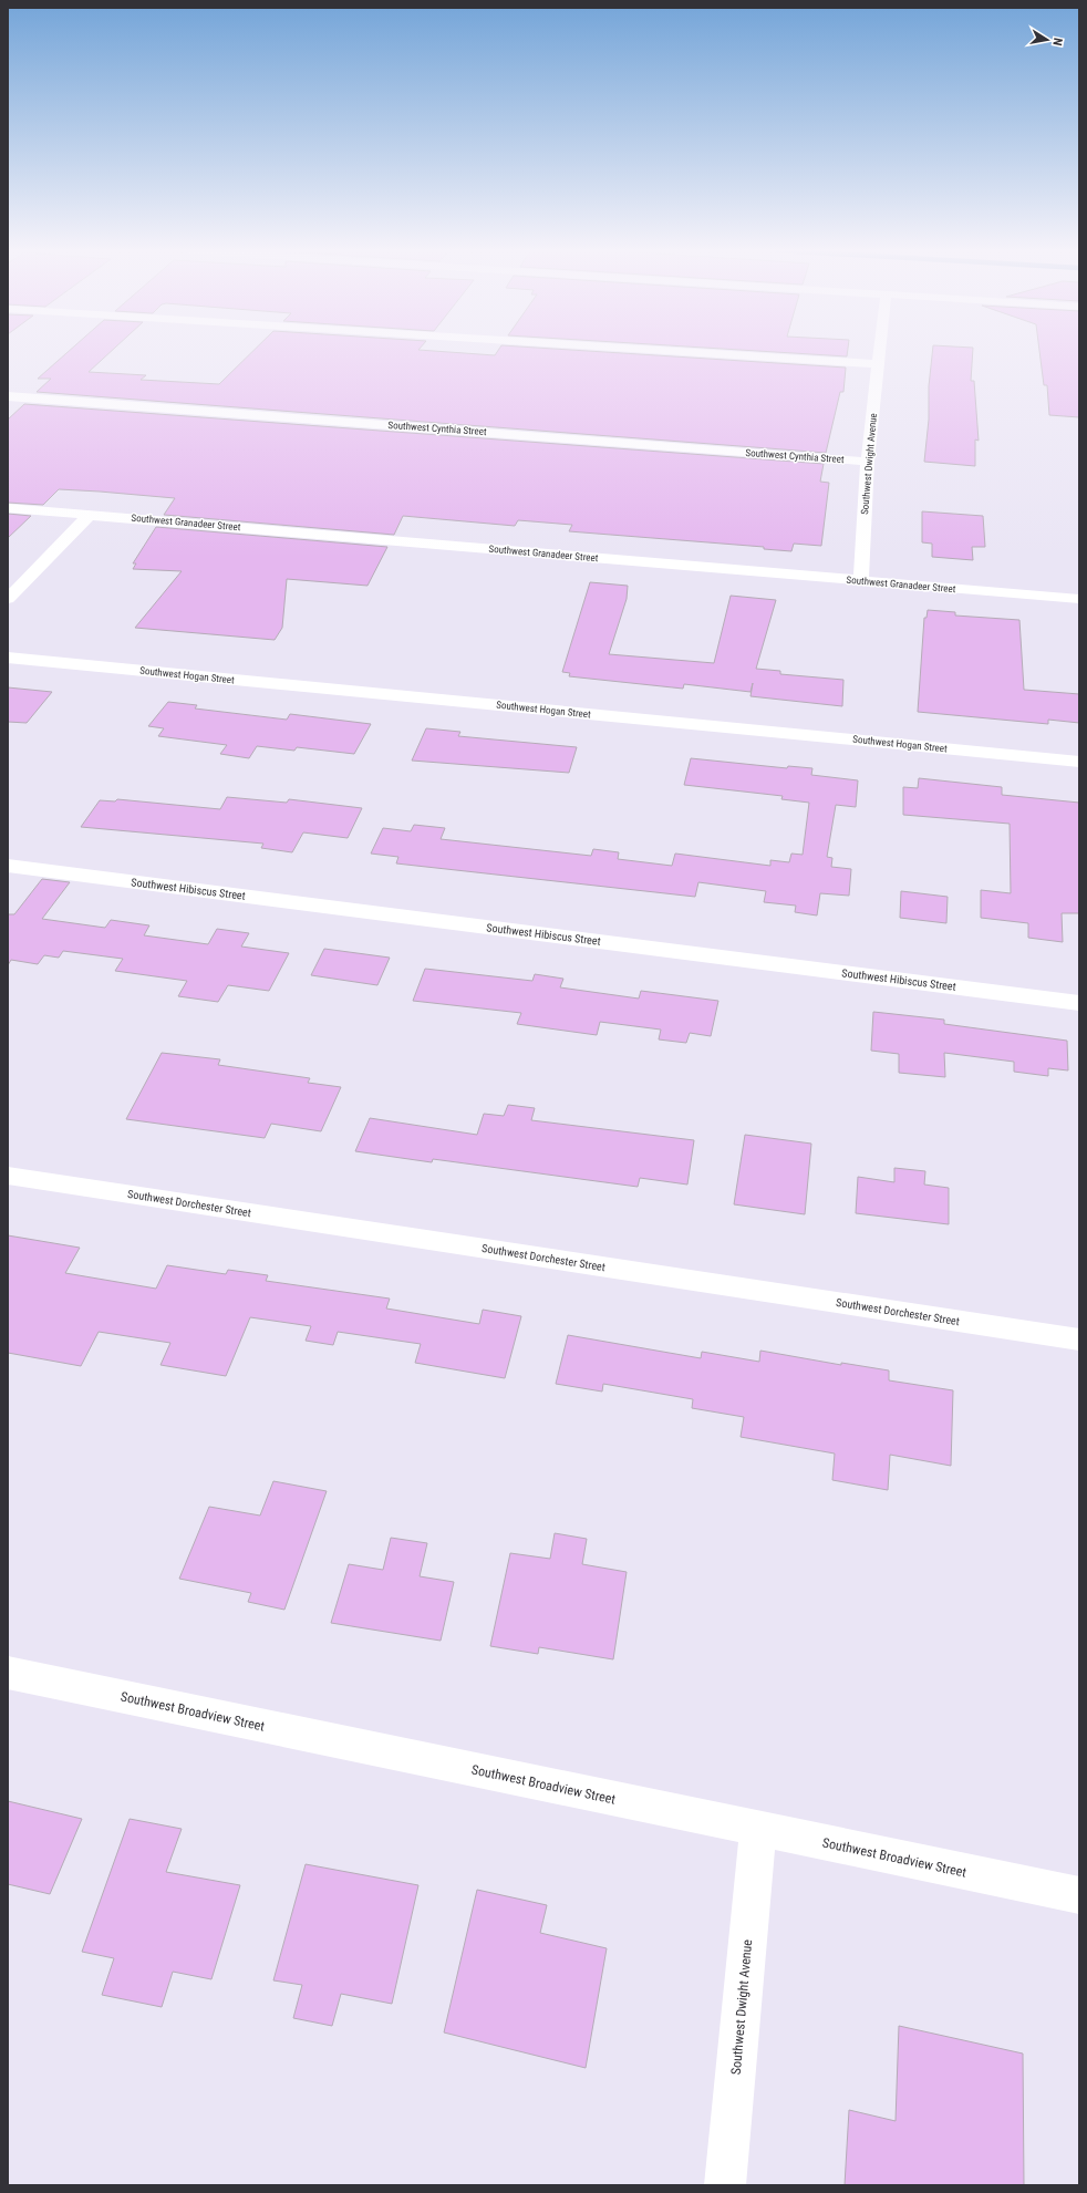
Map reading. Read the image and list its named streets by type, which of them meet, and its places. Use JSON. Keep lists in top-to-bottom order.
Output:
{
  "streets": {
    "street": [
      "Southwest Cynthia Street",
      "Southwest Dwight Avenue",
      "Southwest Granadeer Street",
      "Southwest Hogan Street",
      "Southwest Hibiscus Street",
      "Southwest Dorchester Street",
      "Southwest Broadview Street"
    ]
  },
  "crossings": [
    ["Southwest Cynthia Street", "Southwest Dwight Avenue"],
    ["Southwest Dwight Avenue", "Southwest Granadeer Street"],
    ["Southwest Dwight Avenue", "Southwest Broadview Street"]
  ],
  "north": "right"
}
